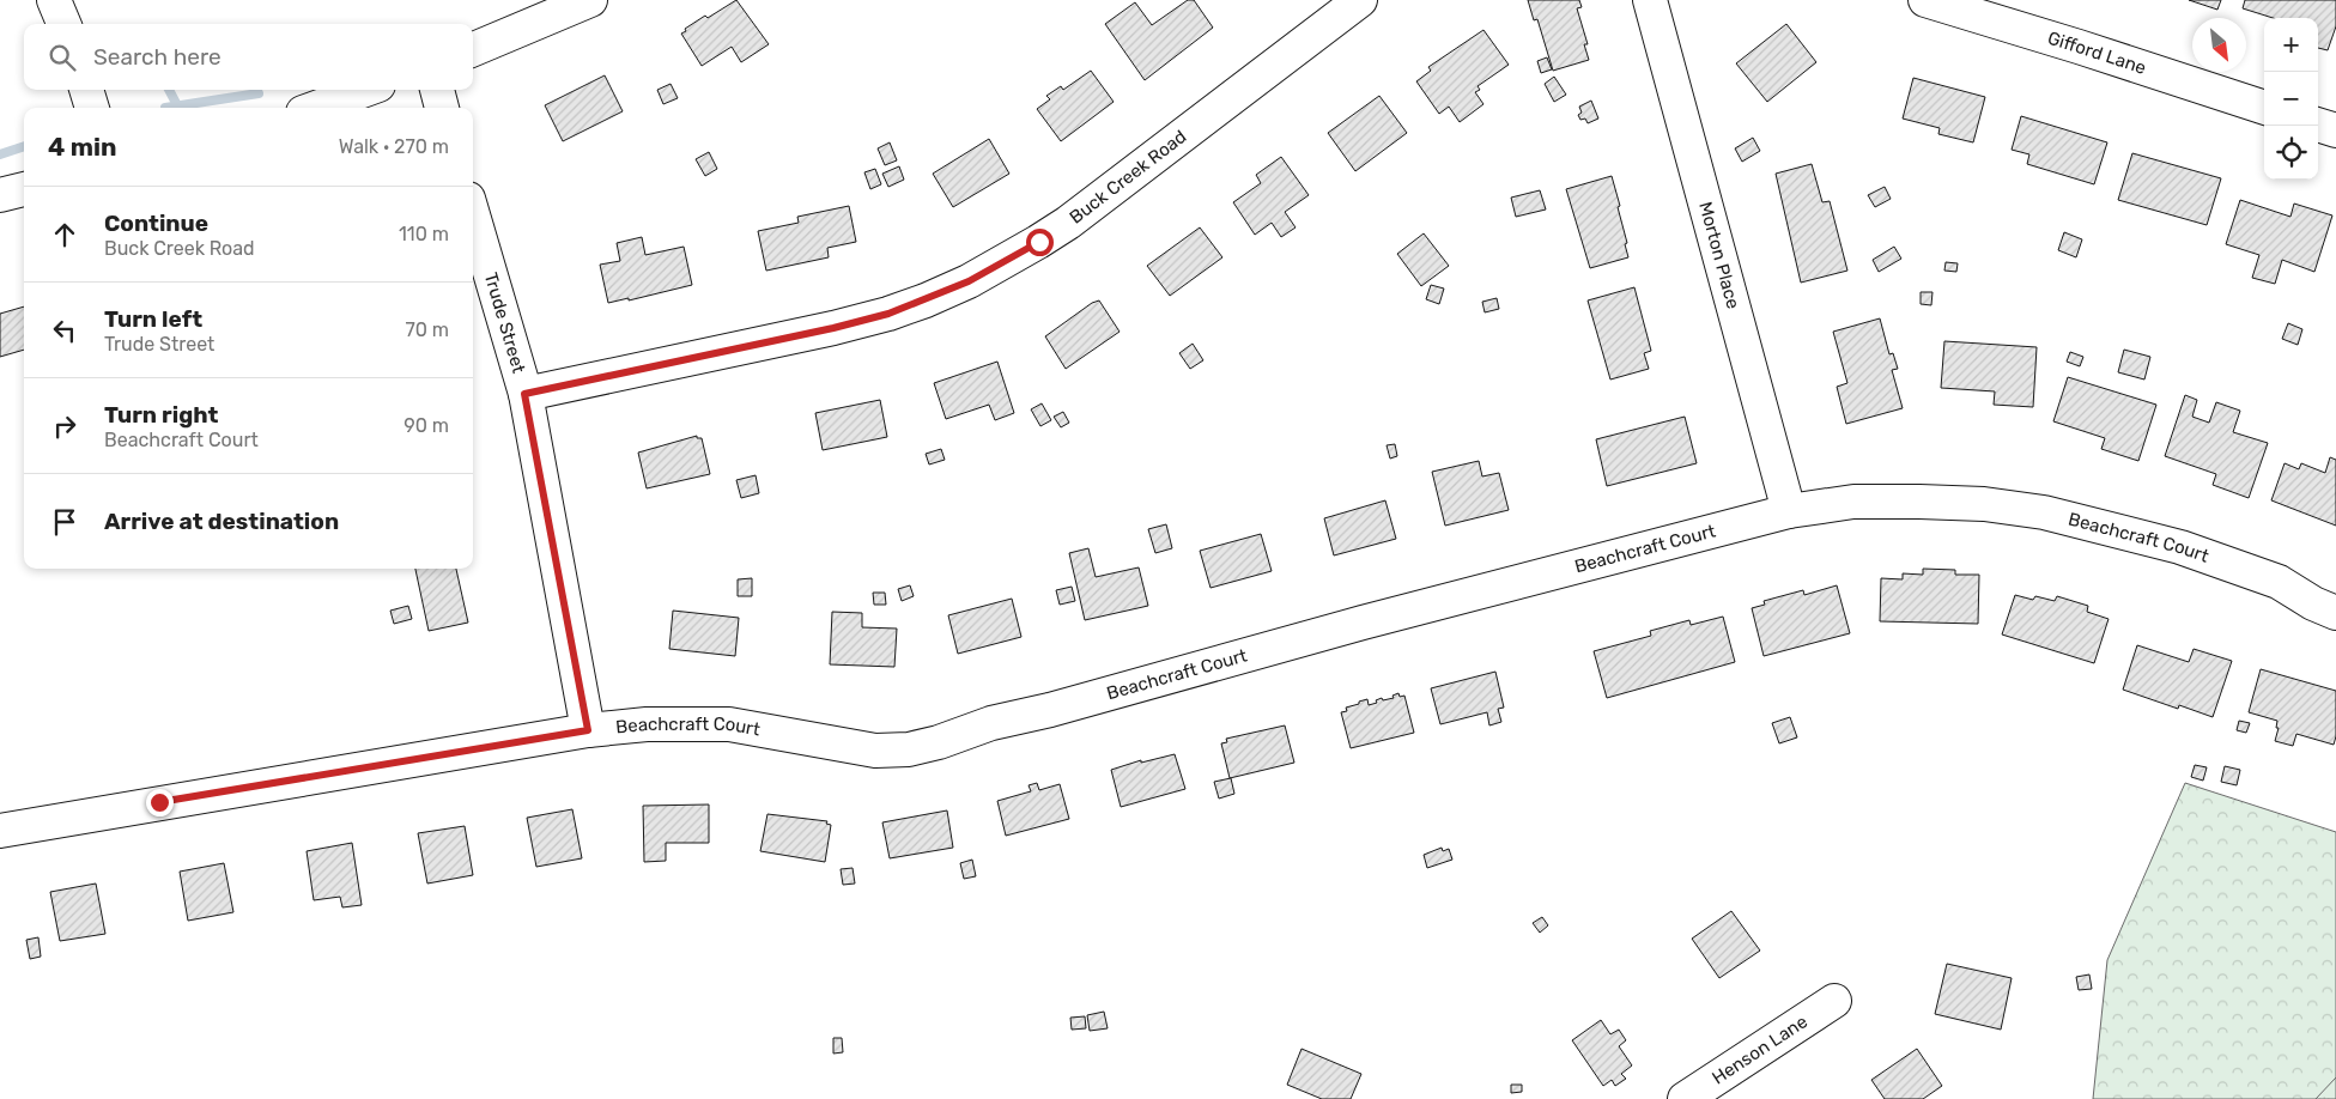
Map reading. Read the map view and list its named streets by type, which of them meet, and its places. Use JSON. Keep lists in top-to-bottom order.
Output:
{
  "streets": {
    "street": [
      "Gifford Lane",
      "Buck Creek Road",
      "Morton Place",
      "Trude Street",
      "Beachcraft Court",
      "Henson Lane"
    ]
  },
  "crossings": [
    ["Buck Creek Road", "Trude Street"],
    ["Morton Place", "Beachcraft Court"],
    ["Trude Street", "Beachcraft Court"]
  ],
  "north": "bottom right",
  "page": {
    "map_buttons": ["+", "−"],
    "search": "Search here",
    "heading": ["4 min", "Walk · 270 m"],
    "list": [
      ["Continue", "Buck Creek Road", "110 m"],
      ["Turn left", "Trude Street", "70 m"],
      ["Turn right", "Beachcraft Court", "90 m"],
      "Arrive at destination"
    ]
  }
}
